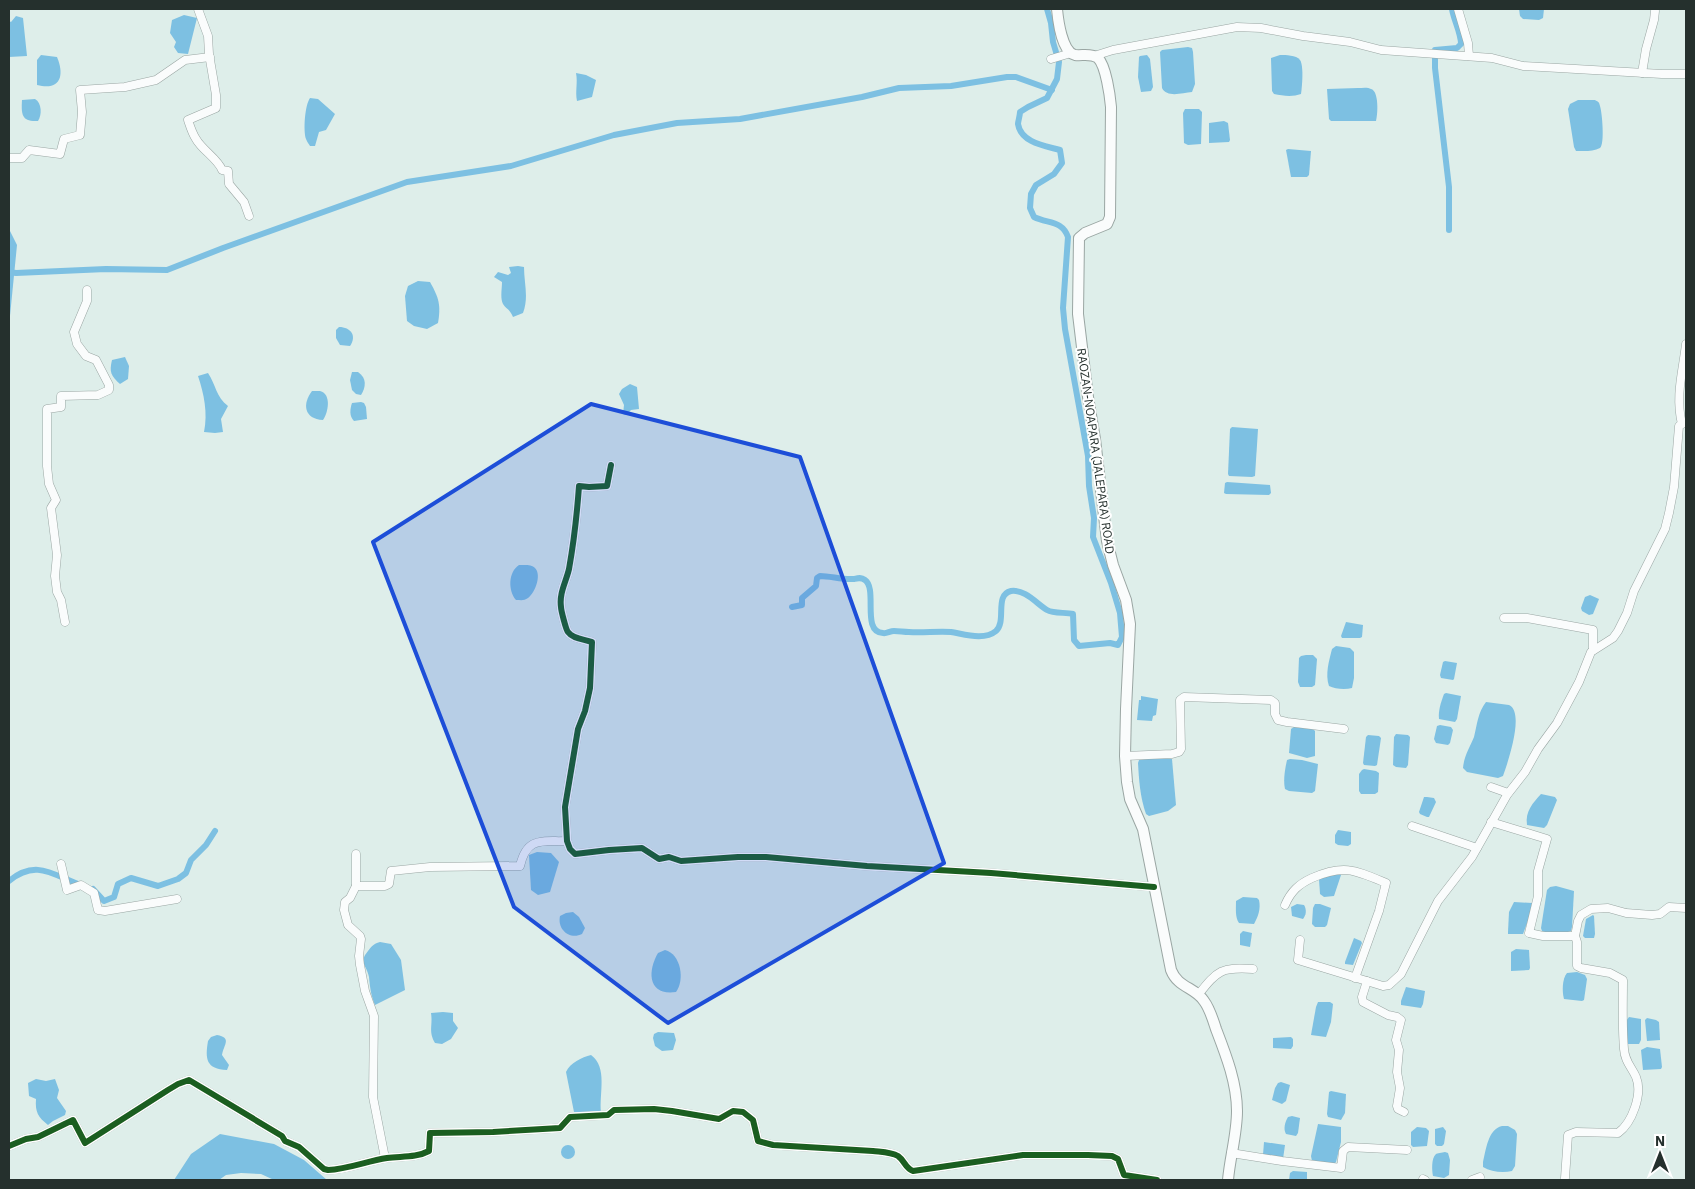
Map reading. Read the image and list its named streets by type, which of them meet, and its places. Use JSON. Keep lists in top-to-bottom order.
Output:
{
  "streets": {
    "main road": ["RAOZAN-NOAPARA (JALEPARA) ROAD"]
  },
  "north": "top"
}
